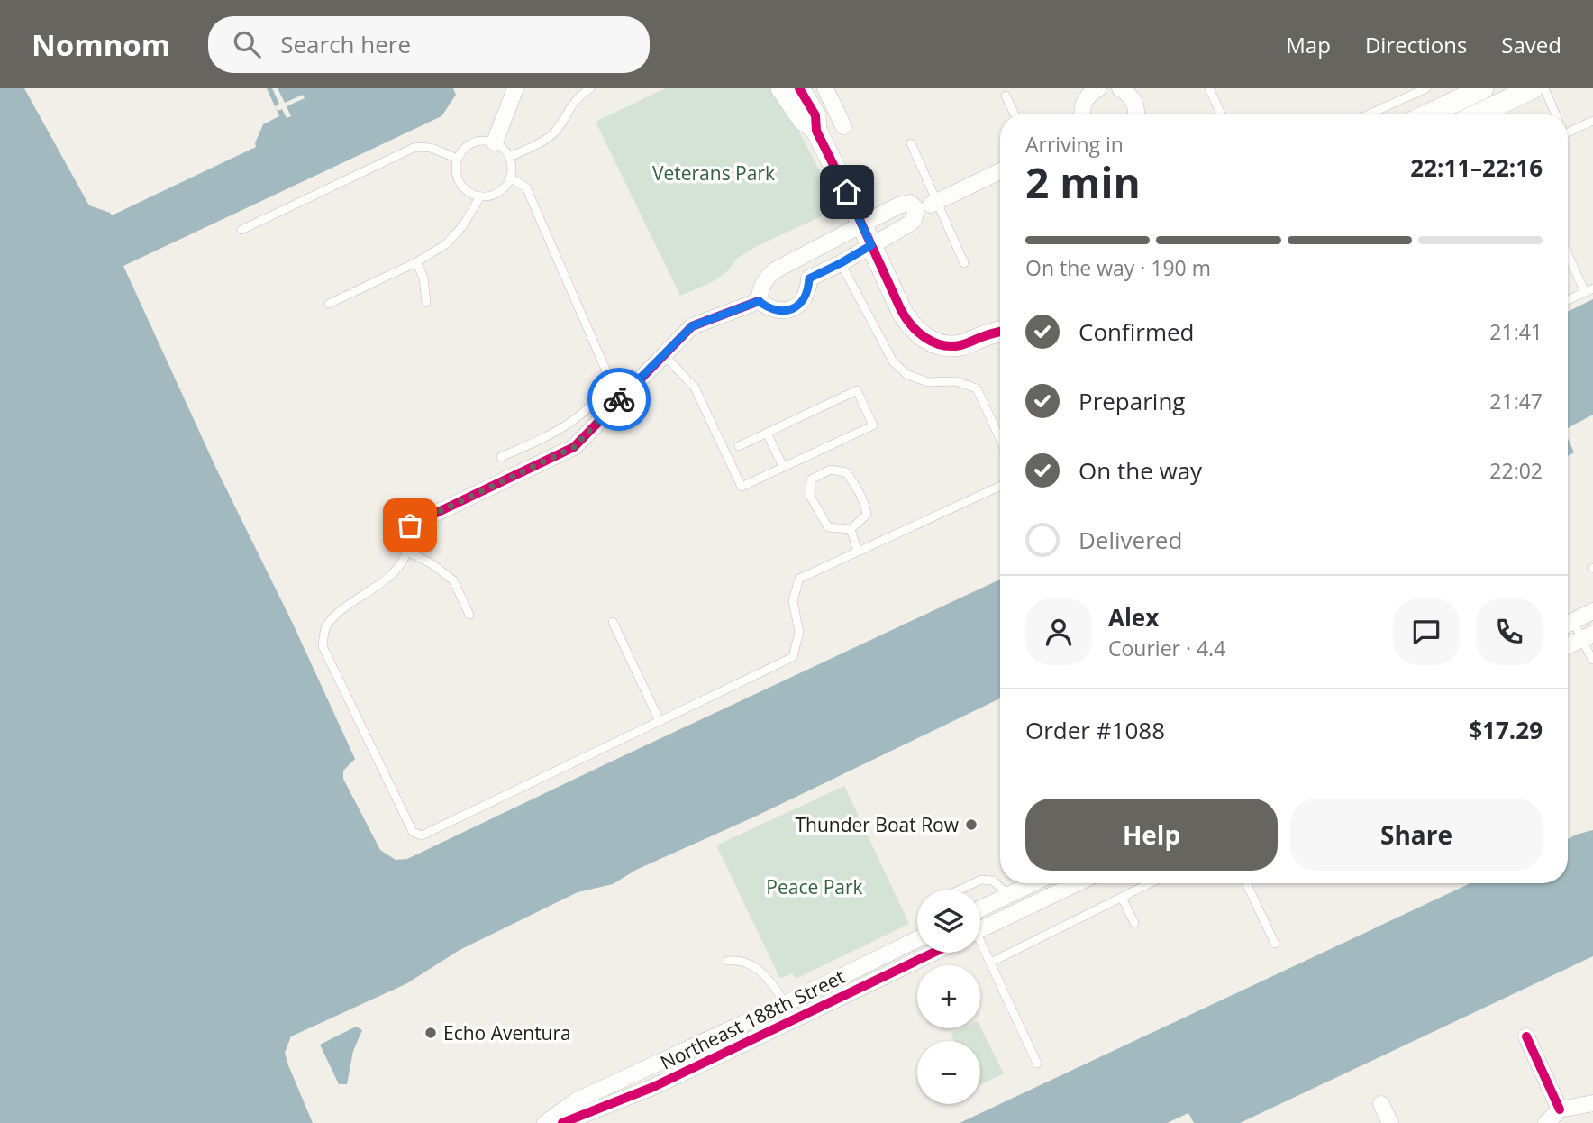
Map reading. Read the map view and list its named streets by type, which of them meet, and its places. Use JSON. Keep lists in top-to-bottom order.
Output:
{
  "streets": {
    "street": ["Northeast 188th Street"]
  },
  "parks": ["Veterans Park", "Peace Park"],
  "places": ["Thunder Boat Row", "Echo Aventura"],
  "page": {
    "header": "Nomnom",
    "search": "Search here",
    "nav": ["Map", "Directions", "Saved"],
    "heading": ["2 min", "Arriving in", "22:11–22:16"],
    "panel": [
      "Alex",
      "Courier · 4.4",
      "Order #1088",
      "$17.29"
    ],
    "bar": "On the way · 190 m",
    "list": [
      ["Confirmed", "21:41"],
      ["Preparing", "21:47"],
      ["On the way", "22:02"],
      "Delivered"
    ],
    "buttons": ["Help", "Share"],
    "map_buttons": ["+", "−"]
  }
}
